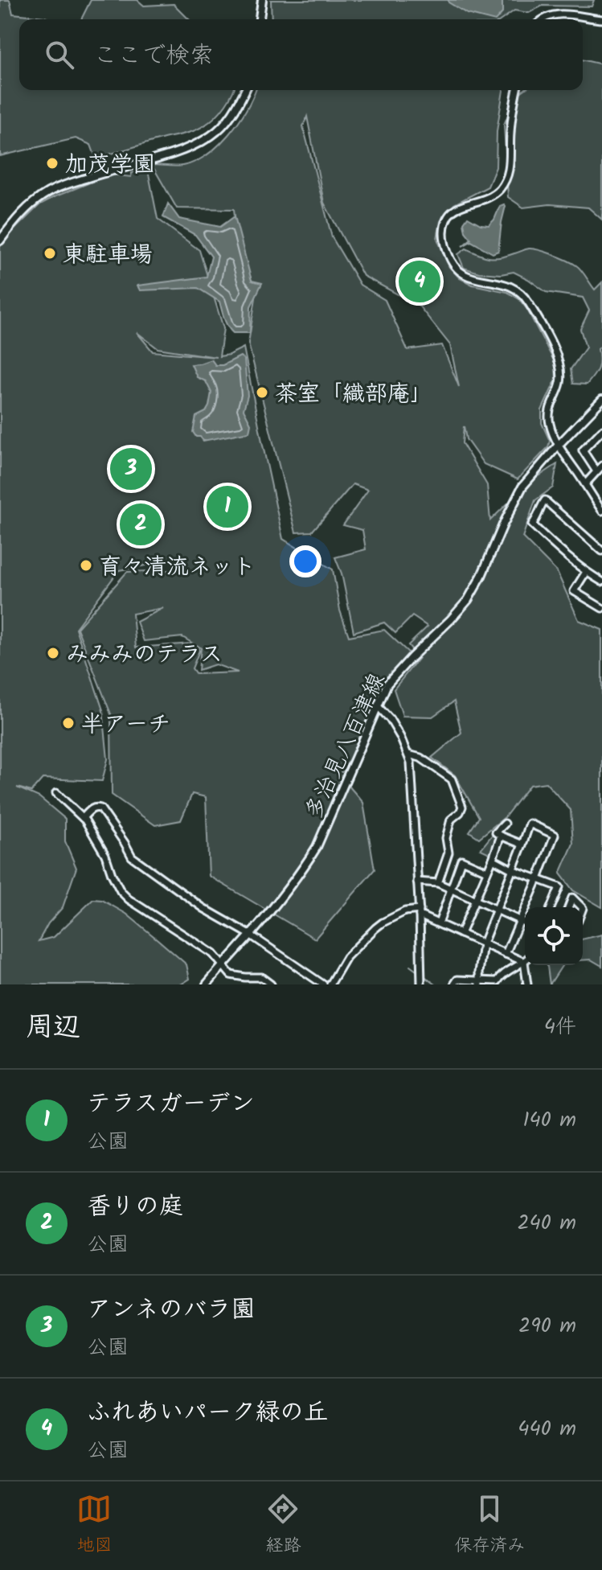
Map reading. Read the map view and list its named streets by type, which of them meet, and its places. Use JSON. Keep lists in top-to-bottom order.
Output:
{
  "streets": {
    "main road": ["多治見八百津線"]
  },
  "places": [
    "加茂学園",
    "東駐車場",
    "茶室「織部庵」",
    "育々清流ネット",
    "みみみのテラス",
    "半アーチ"
  ],
  "page": {
    "search": "ここで検索",
    "pins": [
      "4",
      "3",
      "1",
      "2"
    ],
    "heading": ["周辺", "4件"],
    "list": [
      {
        "mark": "1",
        "name": "テラスガーデン",
        "note": "公園",
        "value": "140 m"
      },
      {
        "mark": "2",
        "name": "香りの庭",
        "note": "公園",
        "value": "240 m"
      },
      {
        "mark": "3",
        "name": "アンネのバラ園",
        "note": "公園",
        "value": "290 m"
      },
      {
        "mark": "4",
        "name": "ふれあいパーク緑の丘",
        "note": "公園",
        "value": "440 m"
      }
    ],
    "nav": ["地図", "経路", "保存済み"]
  }
}
